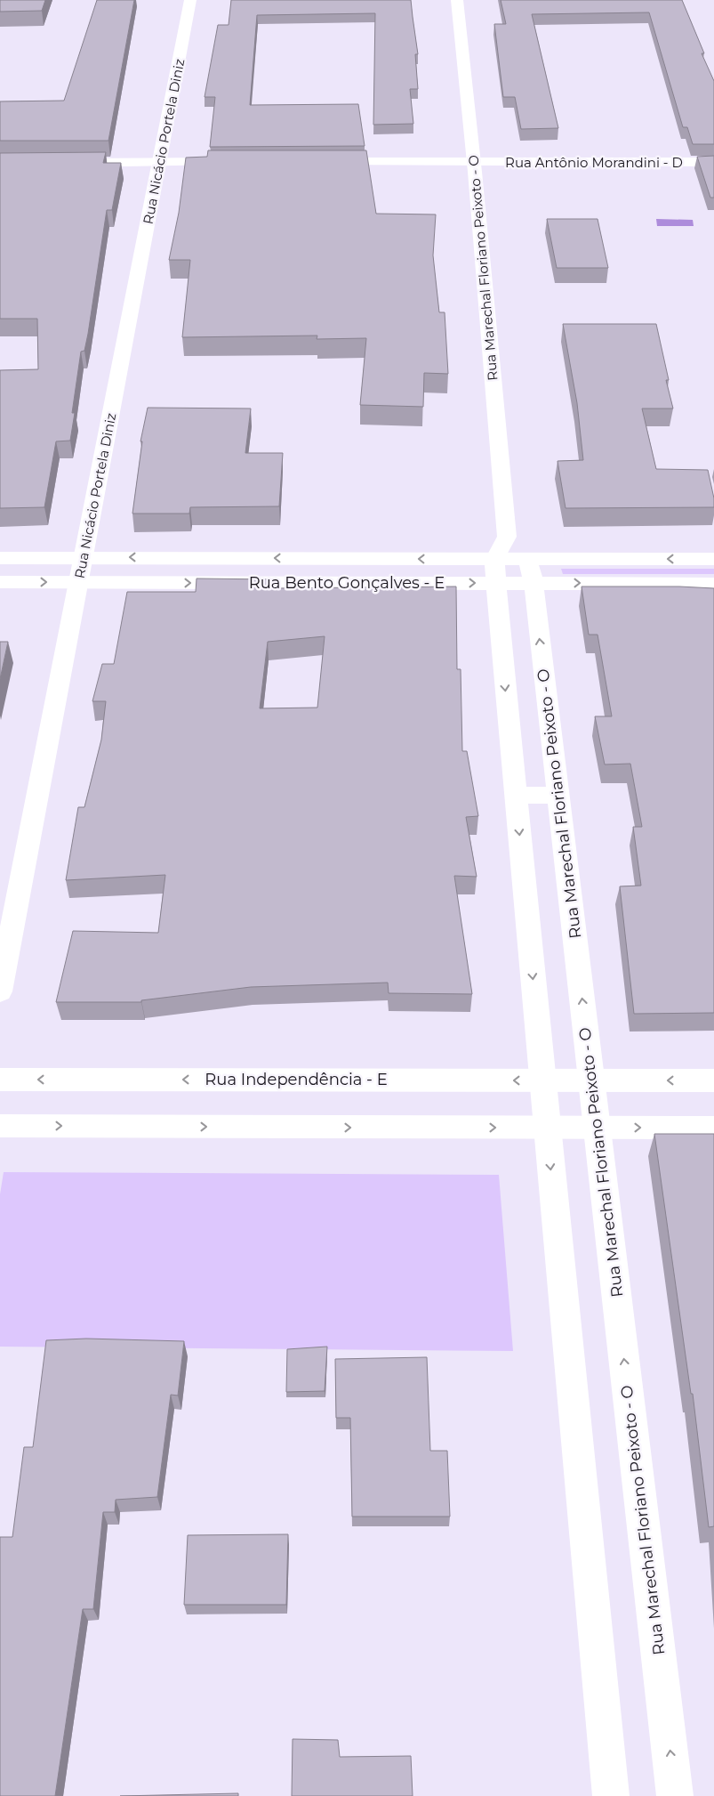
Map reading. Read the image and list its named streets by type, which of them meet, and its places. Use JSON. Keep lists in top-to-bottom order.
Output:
{
  "streets": {
    "street": [
      "Rua Nicácio Portela Diniz",
      "Rua Antônio Morandini - D",
      "Rua Marechal Floriano Peixoto - O",
      "Rua Bento Gonçalves - E",
      "Rua Independência - E"
    ]
  },
  "crossings": [
    ["Rua Nicácio Portela Diniz", "Rua Bento Gonçalves - E"],
    ["Rua Antônio Morandini - D", "Rua Marechal Floriano Peixoto - O"],
    ["Rua Marechal Floriano Peixoto - O", "Rua Bento Gonçalves - E"],
    ["Rua Marechal Floriano Peixoto - O", "Rua Independência - E"]
  ]
}
